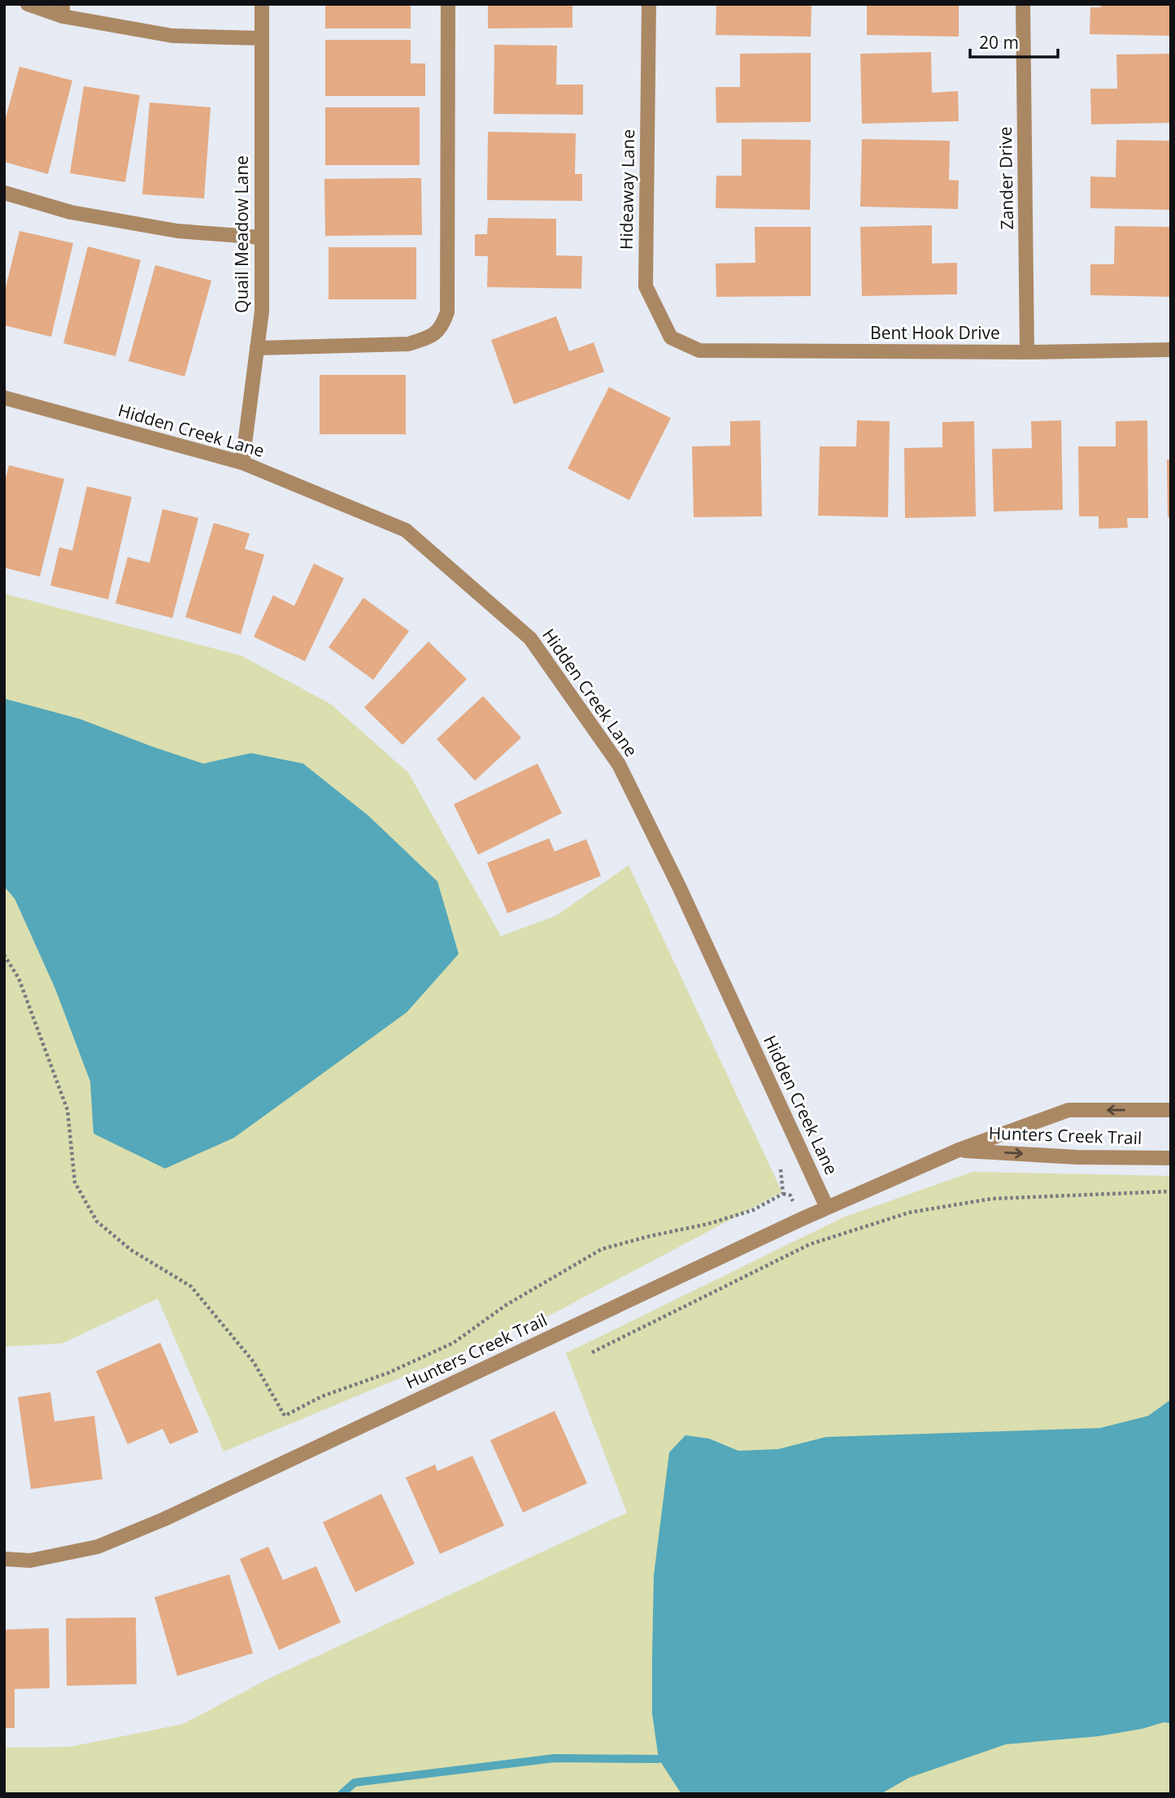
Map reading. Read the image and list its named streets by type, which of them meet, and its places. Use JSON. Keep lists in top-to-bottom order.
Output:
{
  "streets": {
    "street": [
      "Zander Drive",
      "Hideaway Lane",
      "Quail Meadow Lane",
      "Bent Hook Drive",
      "Hidden Creek Lane",
      "Hunters Creek Trail"
    ]
  },
  "crossings": [
    ["Zander Drive", "Bent Hook Drive"],
    ["Hideaway Lane", "Bent Hook Drive"],
    ["Quail Meadow Lane", "Hidden Creek Lane"],
    ["Hidden Creek Lane", "Hunters Creek Trail"]
  ],
  "scale_bar": "20 m"
}
